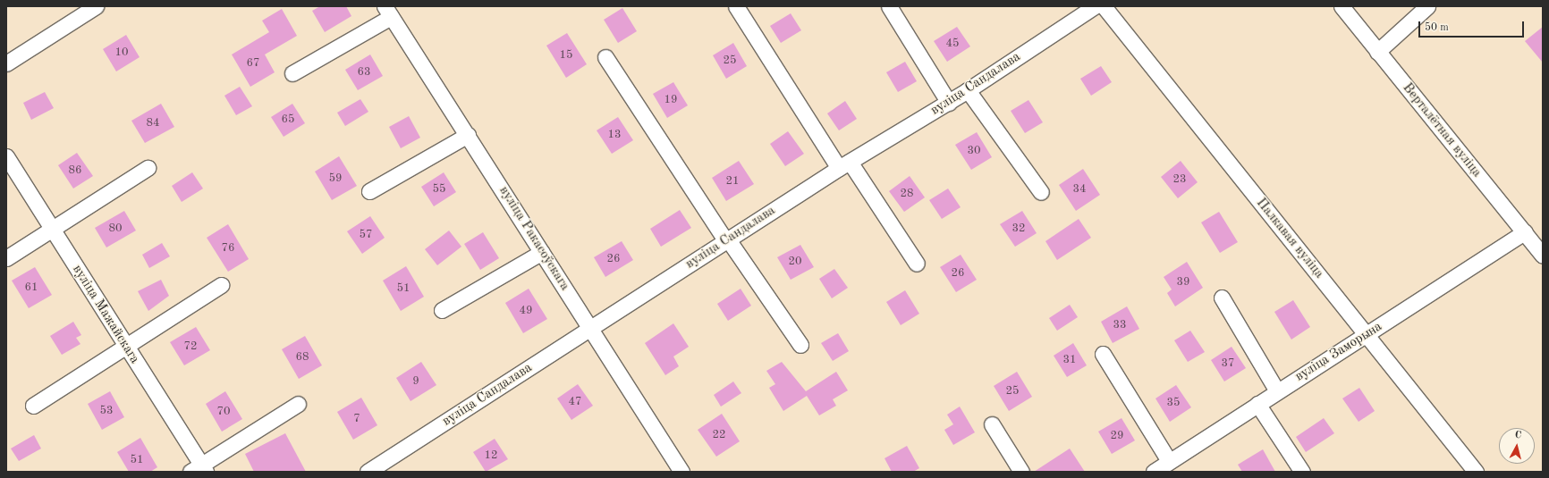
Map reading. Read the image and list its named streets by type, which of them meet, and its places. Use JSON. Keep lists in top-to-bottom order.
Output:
{
  "streets": {
    "street": [
      "вуліца Сандалава",
      "Верталётная вуліца",
      "вуліца Ракасоўскага",
      "Палкавая вуліца",
      "вуліца Мажайскага",
      "вуліца Заморына"
    ]
  },
  "crossings": [
    ["вуліца Сандалава", "вуліца Ракасоўскага"],
    ["Верталётная вуліца", "вуліца Заморына"],
    ["Палкавая вуліца", "вуліца Заморына"]
  ],
  "house_numbers": [
    "45",
    "10",
    "15",
    "25",
    "67",
    "63",
    "19",
    "65",
    "84",
    "13",
    "30",
    "86",
    "59",
    "23",
    "21",
    "55",
    "34",
    "28",
    "80",
    "32",
    "57",
    "76",
    "26",
    "20",
    "26",
    "39",
    "61",
    "51",
    "49",
    "33",
    "72",
    "68",
    "31",
    "37",
    "9",
    "25",
    "47",
    "35",
    "53",
    "70",
    "7",
    "22",
    "29",
    "12",
    "51"
  ],
  "scale_bar": "50 m",
  "north": "top"
}
